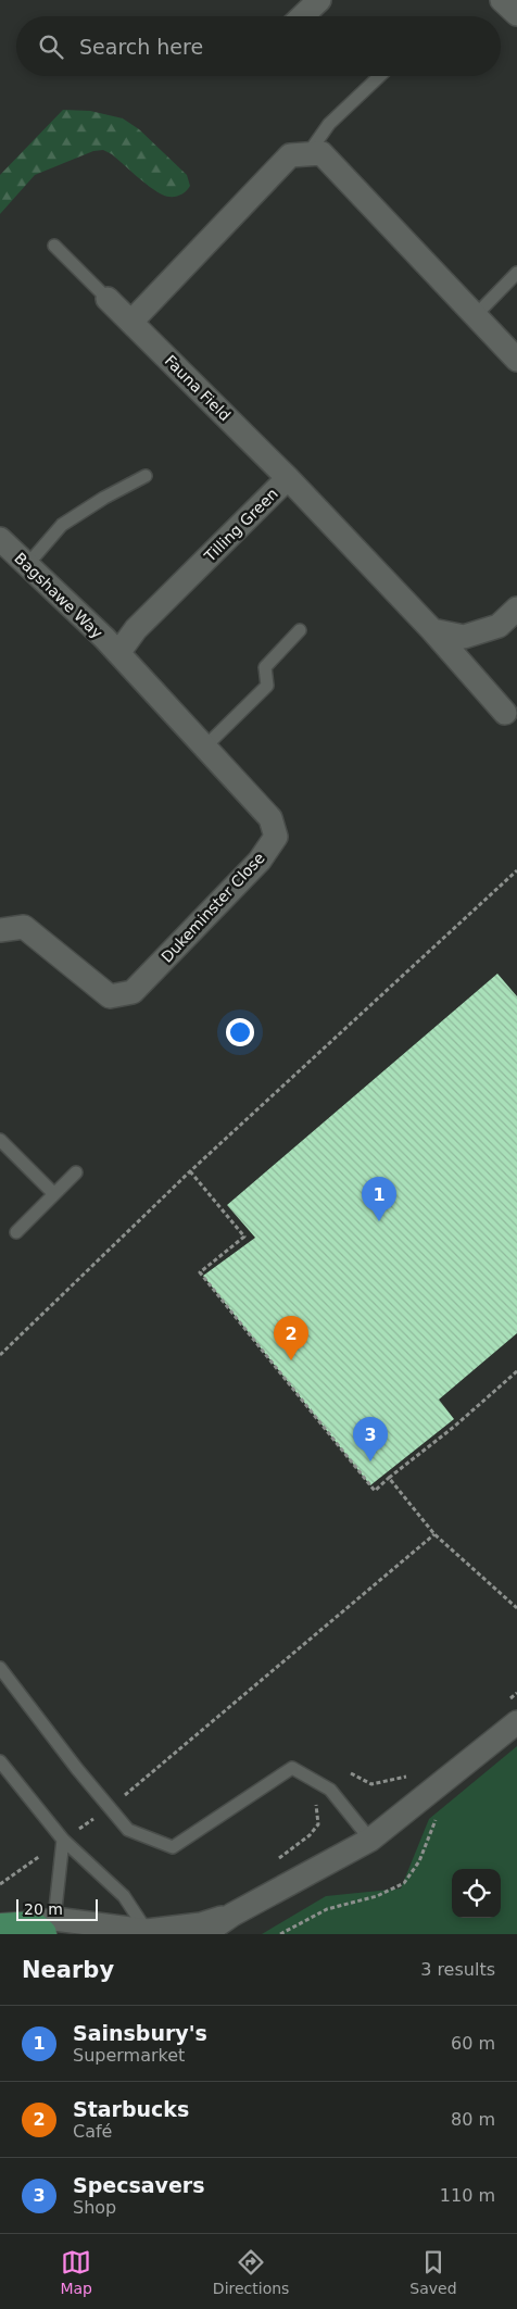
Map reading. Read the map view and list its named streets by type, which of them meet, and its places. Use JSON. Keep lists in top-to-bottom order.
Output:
{
  "streets": {
    "street": [
      "Fauna Field",
      "Tilling Green",
      "Bagshawe Way",
      "Dukeminster Close"
    ]
  },
  "crossings": [
    ["Fauna Field", "Tilling Green"],
    ["Tilling Green", "Bagshawe Way"],
    ["Tilling Green", "Dukeminster Close"],
    ["Bagshawe Way", "Dukeminster Close"]
  ],
  "scale_bar": "20 m",
  "page": {
    "search": "Search here",
    "pins": ["1", "2", "3"],
    "scale": "20 m",
    "heading": ["Nearby", "3 results"],
    "list": [
      {
        "mark": "1",
        "name": "Sainsbury's",
        "note": "Supermarket",
        "value": "60 m"
      },
      {
        "mark": "2",
        "name": "Starbucks",
        "note": "Café",
        "value": "80 m"
      },
      {
        "mark": "3",
        "name": "Specsavers",
        "note": "Shop",
        "value": "110 m"
      }
    ],
    "nav": ["Map", "Directions", "Saved"]
  }
}
